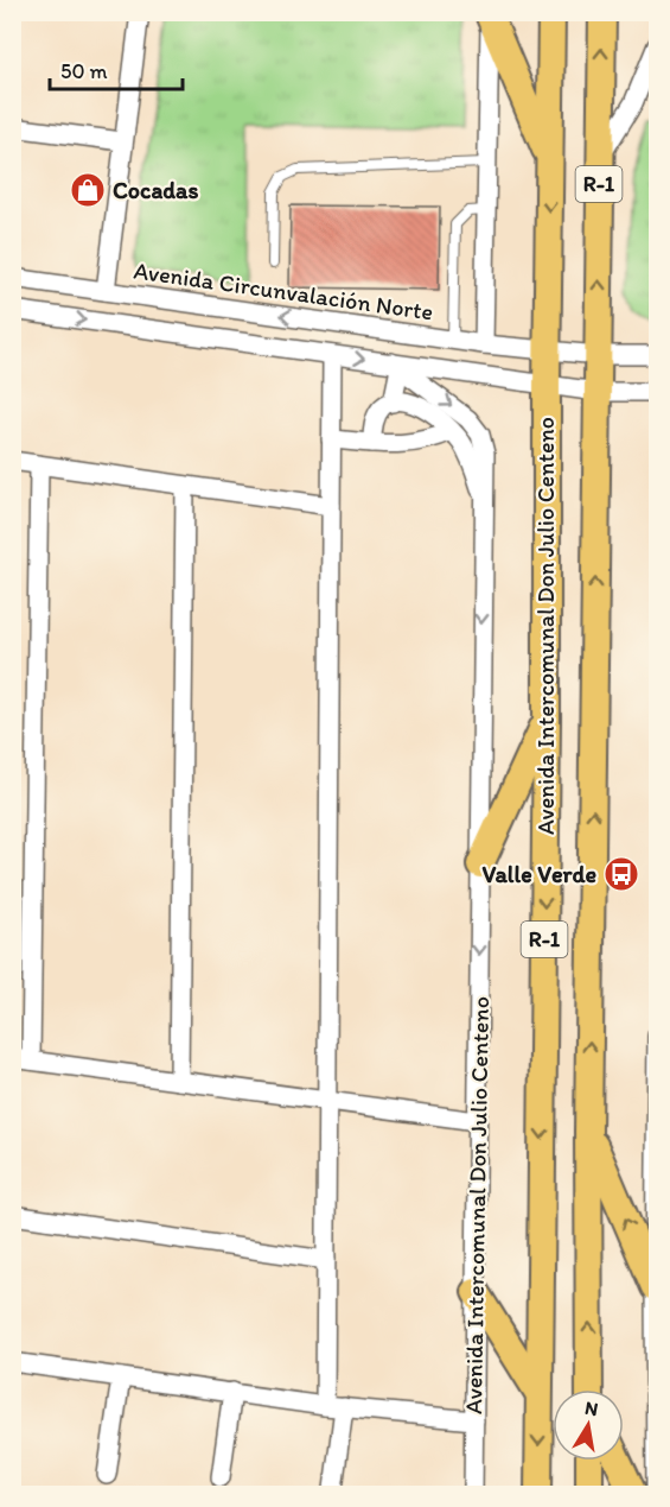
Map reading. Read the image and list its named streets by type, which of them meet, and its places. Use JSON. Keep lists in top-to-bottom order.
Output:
{
  "streets": {
    "main road": ["R-1", "Avenida Intercomunal Don Julio Centeno"],
    "street": ["Avenida Circunvalación Norte"]
  },
  "crossings": [
    ["Avenida Circunvalación Norte", "Avenida Intercomunal Don Julio Centeno"]
  ],
  "places": {
    "shop": ["Cocadas"],
    "bus stop": ["Valle Verde"]
  },
  "scale_bar": "50 m",
  "north": "top"
}
